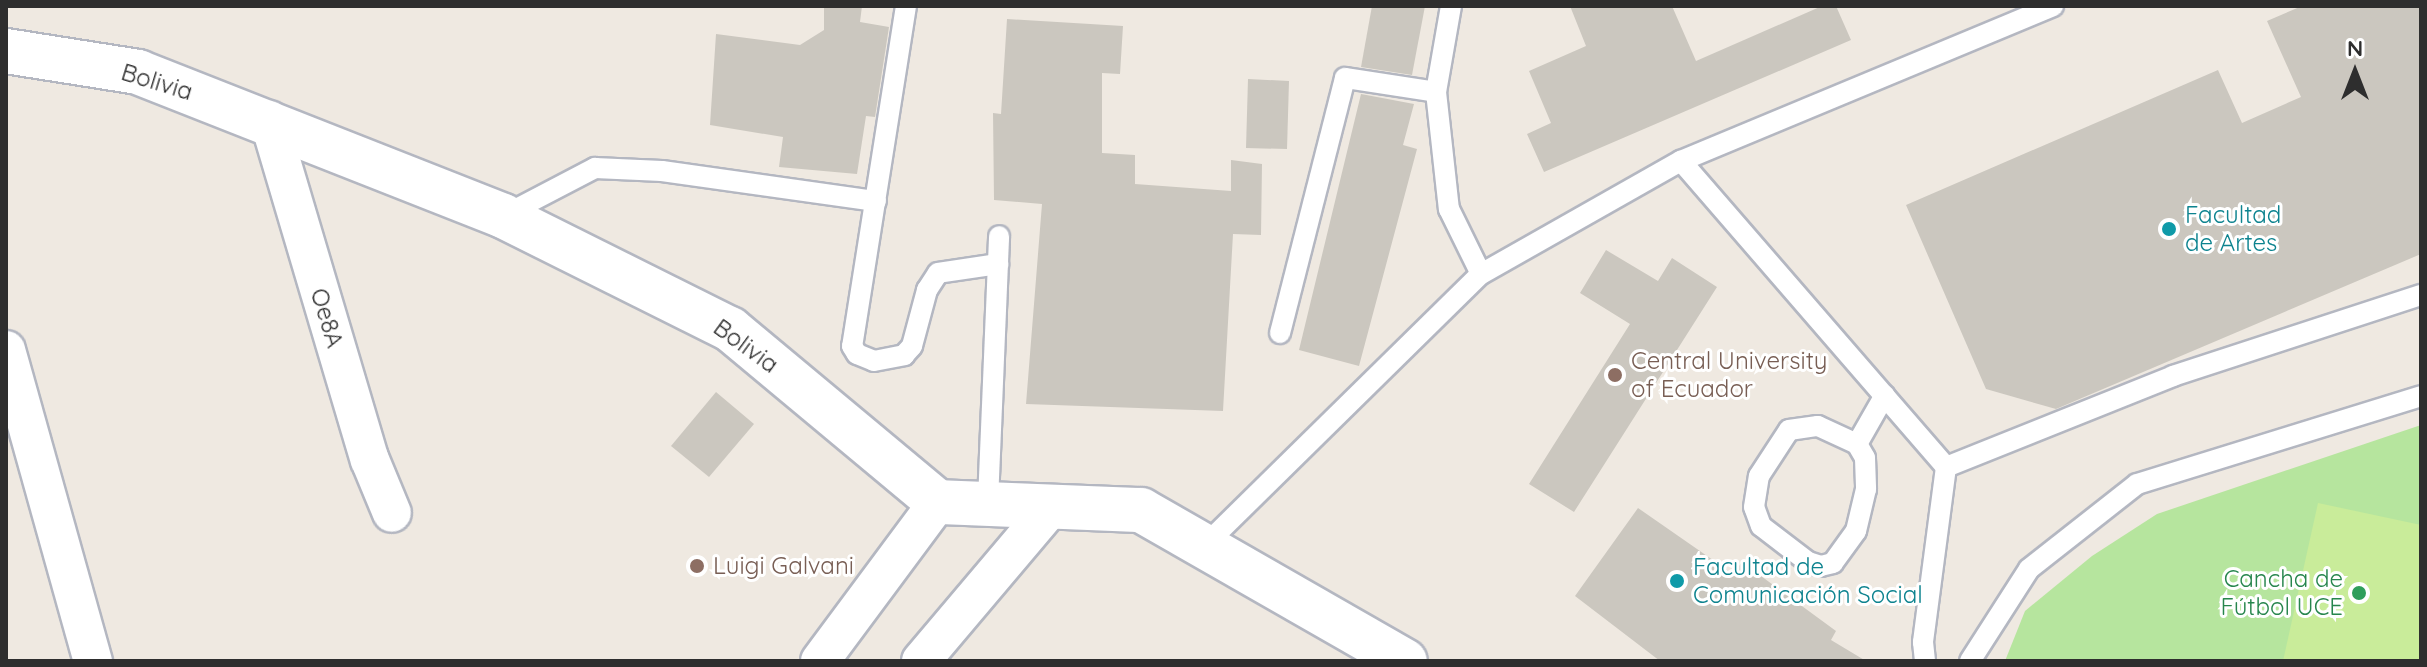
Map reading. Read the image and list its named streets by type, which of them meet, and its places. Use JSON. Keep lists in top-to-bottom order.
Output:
{
  "streets": {
    "street": ["Bolivia", "Oe8A"]
  },
  "crossings": [
    ["Bolivia", "Oe8A"]
  ],
  "places": [
    "Facultad de Artes",
    "Central University of Ecuador",
    "Luigi Galvani",
    "Facultad de Comunicación Social",
    "Cancha de Fútbol UCE"
  ],
  "north": "top"
}
